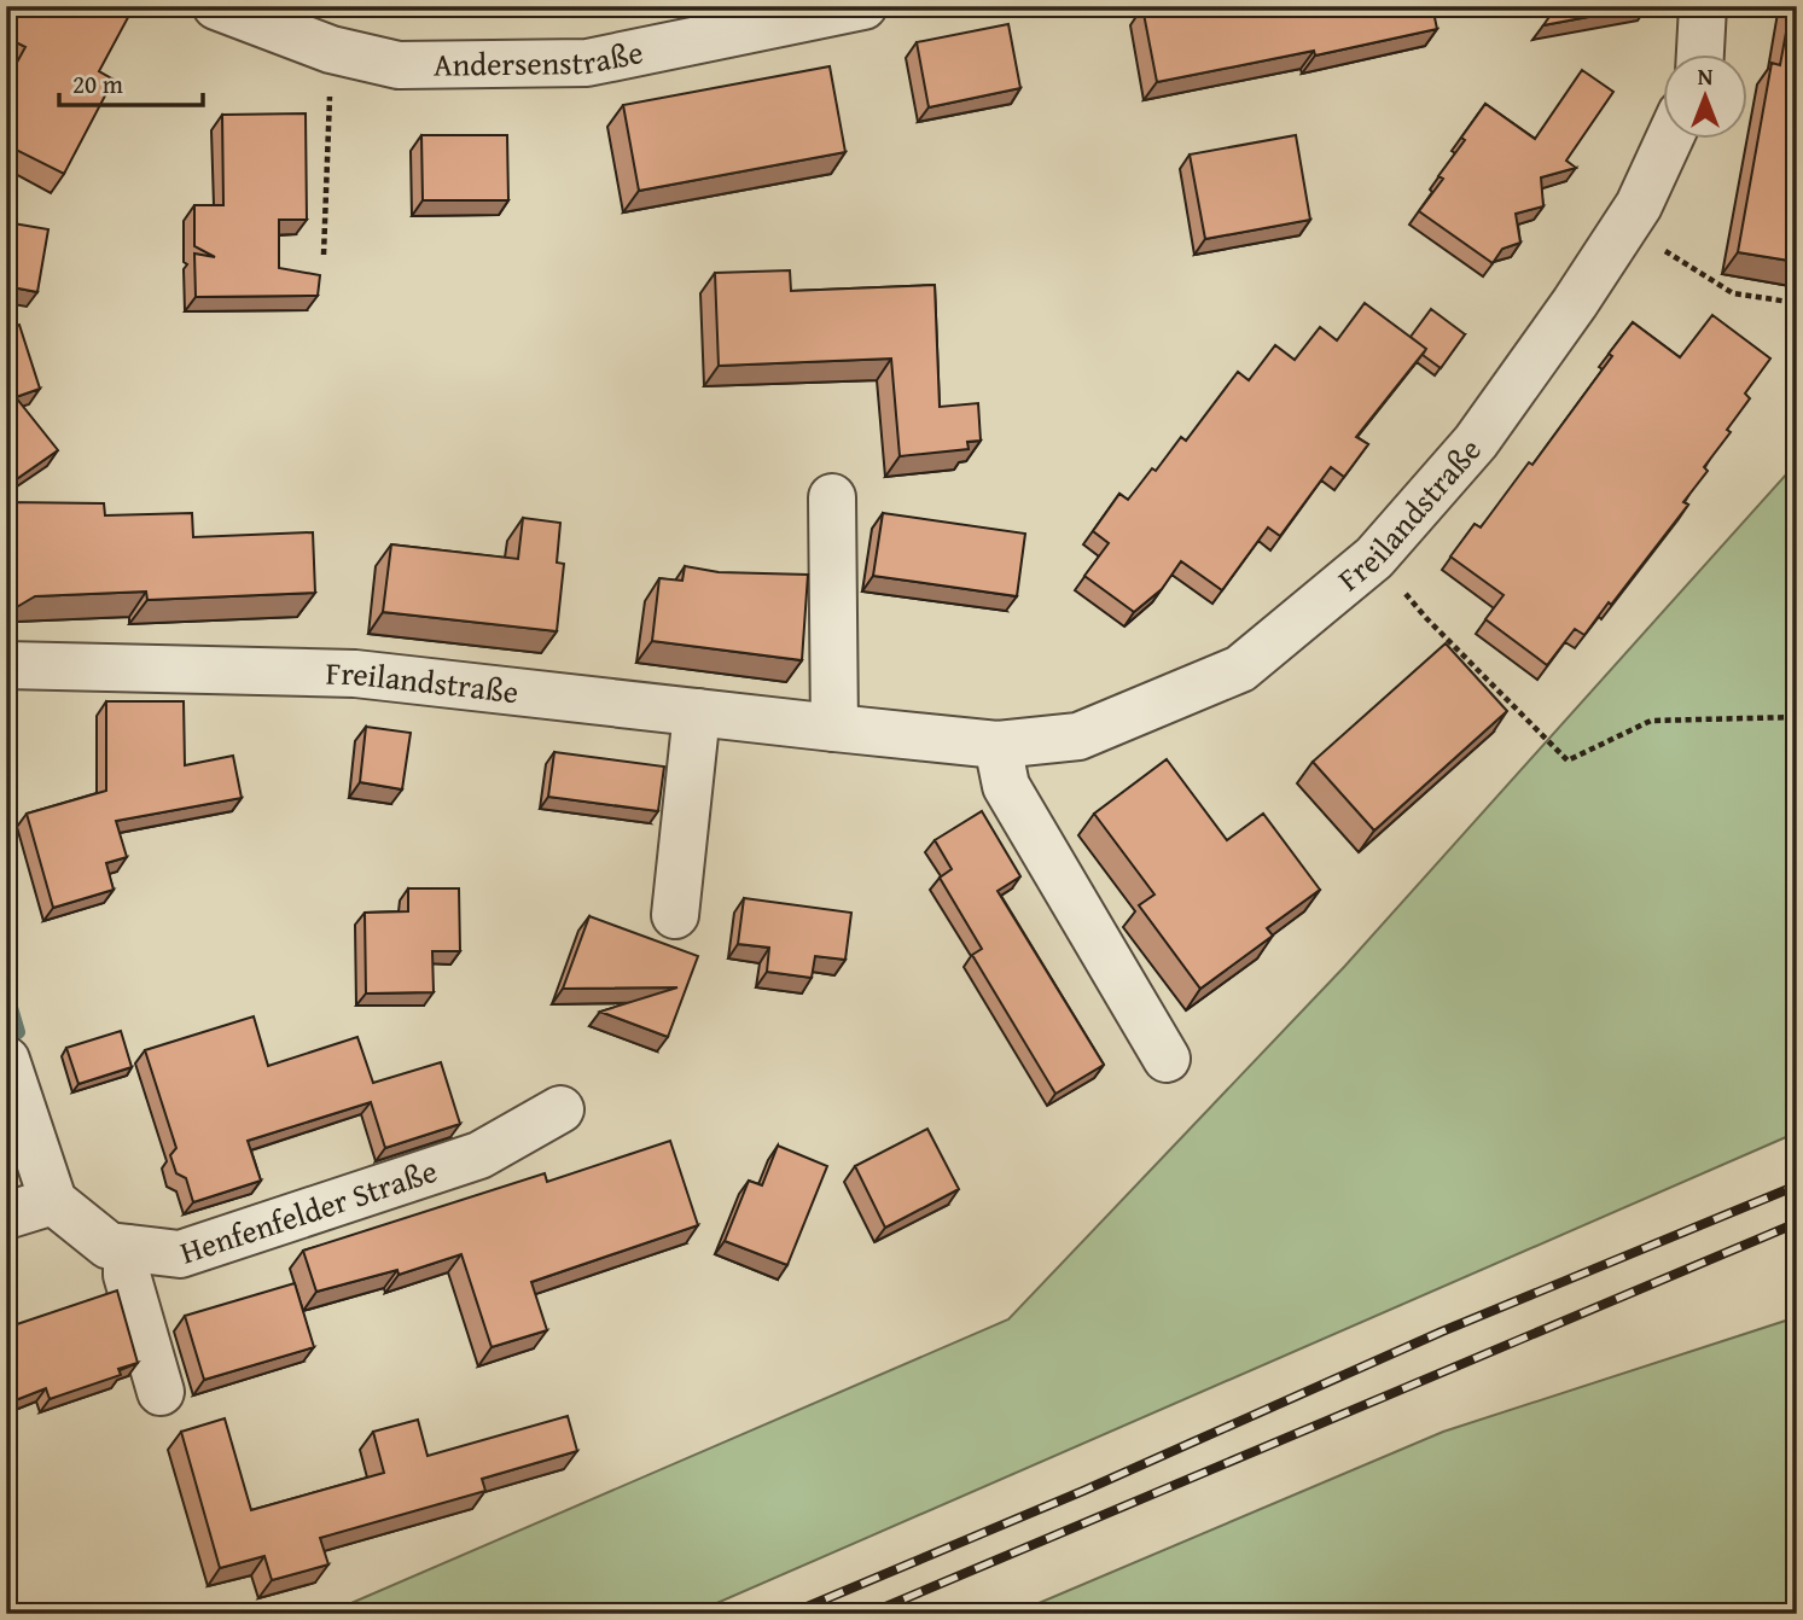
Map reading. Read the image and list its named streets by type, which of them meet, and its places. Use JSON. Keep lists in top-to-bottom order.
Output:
{
  "streets": {
    "street": ["Andersenstraße", "Freilandstraße", "Henfenfelder Straße"]
  },
  "scale_bar": "20 m",
  "north": "top"
}
